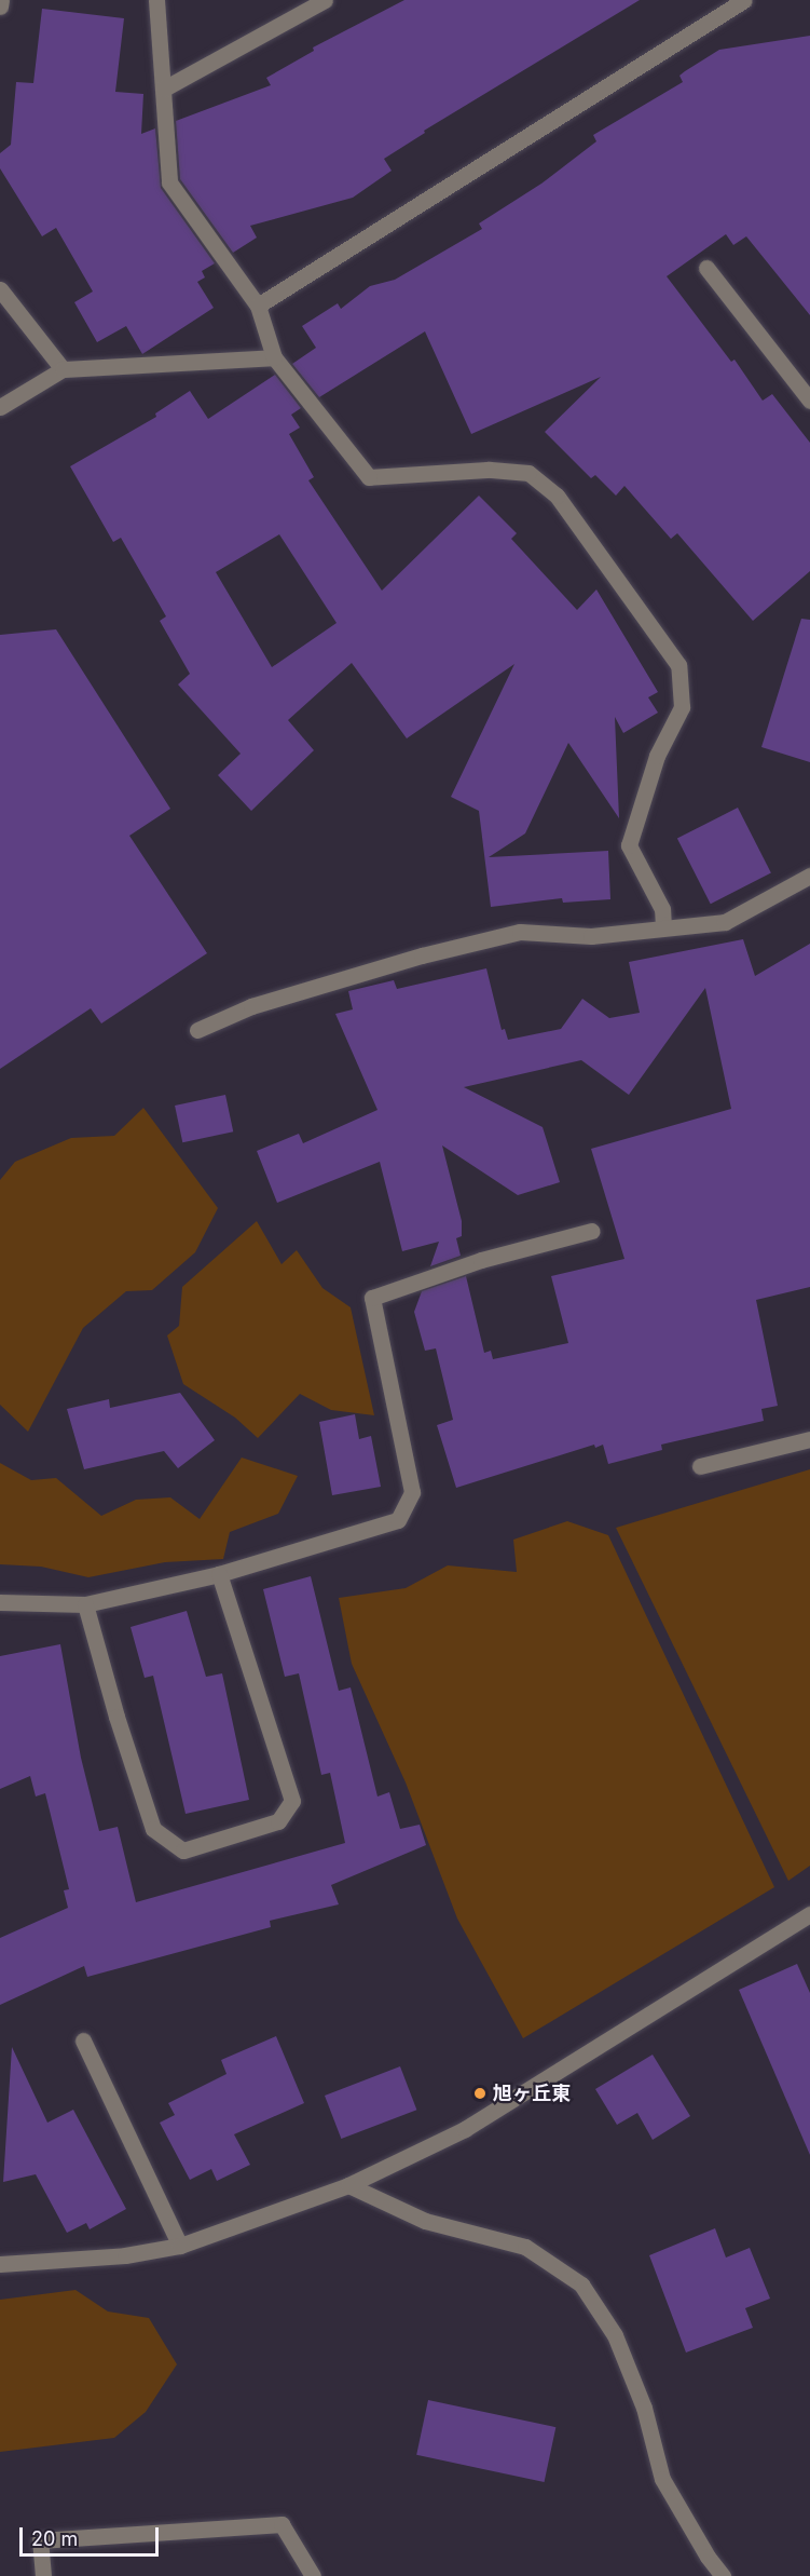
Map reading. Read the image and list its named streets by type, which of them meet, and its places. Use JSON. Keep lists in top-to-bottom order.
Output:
{
  "places": ["旭ヶ丘東"],
  "scale_bar": "20 m"
}
